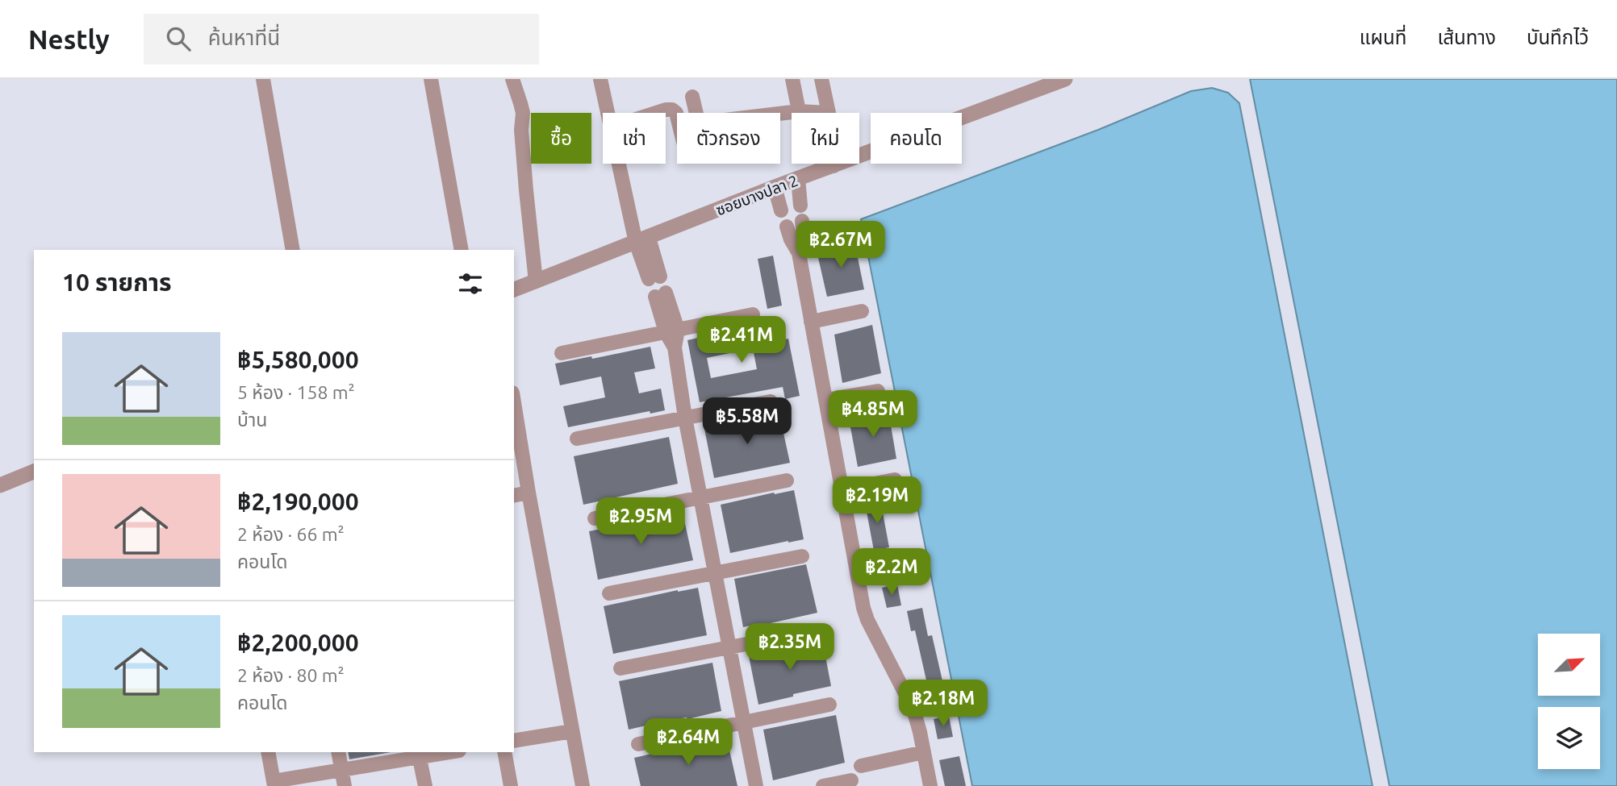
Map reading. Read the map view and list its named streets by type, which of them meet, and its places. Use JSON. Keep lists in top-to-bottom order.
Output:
{
  "streets": {
    "street": ["ซอยบางปลา 2"]
  },
  "north": "top right",
  "page": {
    "header": "Nestly",
    "search": "ค้นหาที่นี่",
    "nav": ["แผนที่", "เส้นทาง", "บันทึกไว้"],
    "chip": [
      "ซื้อ",
      "เช่า",
      "ตัวกรอง",
      "ใหม่",
      "คอนโด"
    ],
    "price": [
      "฿2.67M",
      "฿2.41M",
      "฿4.85M",
      "฿5.58M",
      "฿2.19M",
      "฿2.95M",
      "฿2.2M",
      "฿2.35M",
      "฿2.18M",
      "฿2.64M"
    ],
    "heading": "10 รายการ",
    "list": [
      {
        "name": "฿5,580,000",
        "note": "5 ห้อง · 158 m² · บ้าน"
      },
      {
        "name": "฿2,190,000",
        "note": "2 ห้อง · 66 m² · คอนโด"
      },
      {
        "name": "฿2,200,000",
        "note": "2 ห้อง · 80 m² · คอนโด"
      }
    ]
  }
}
